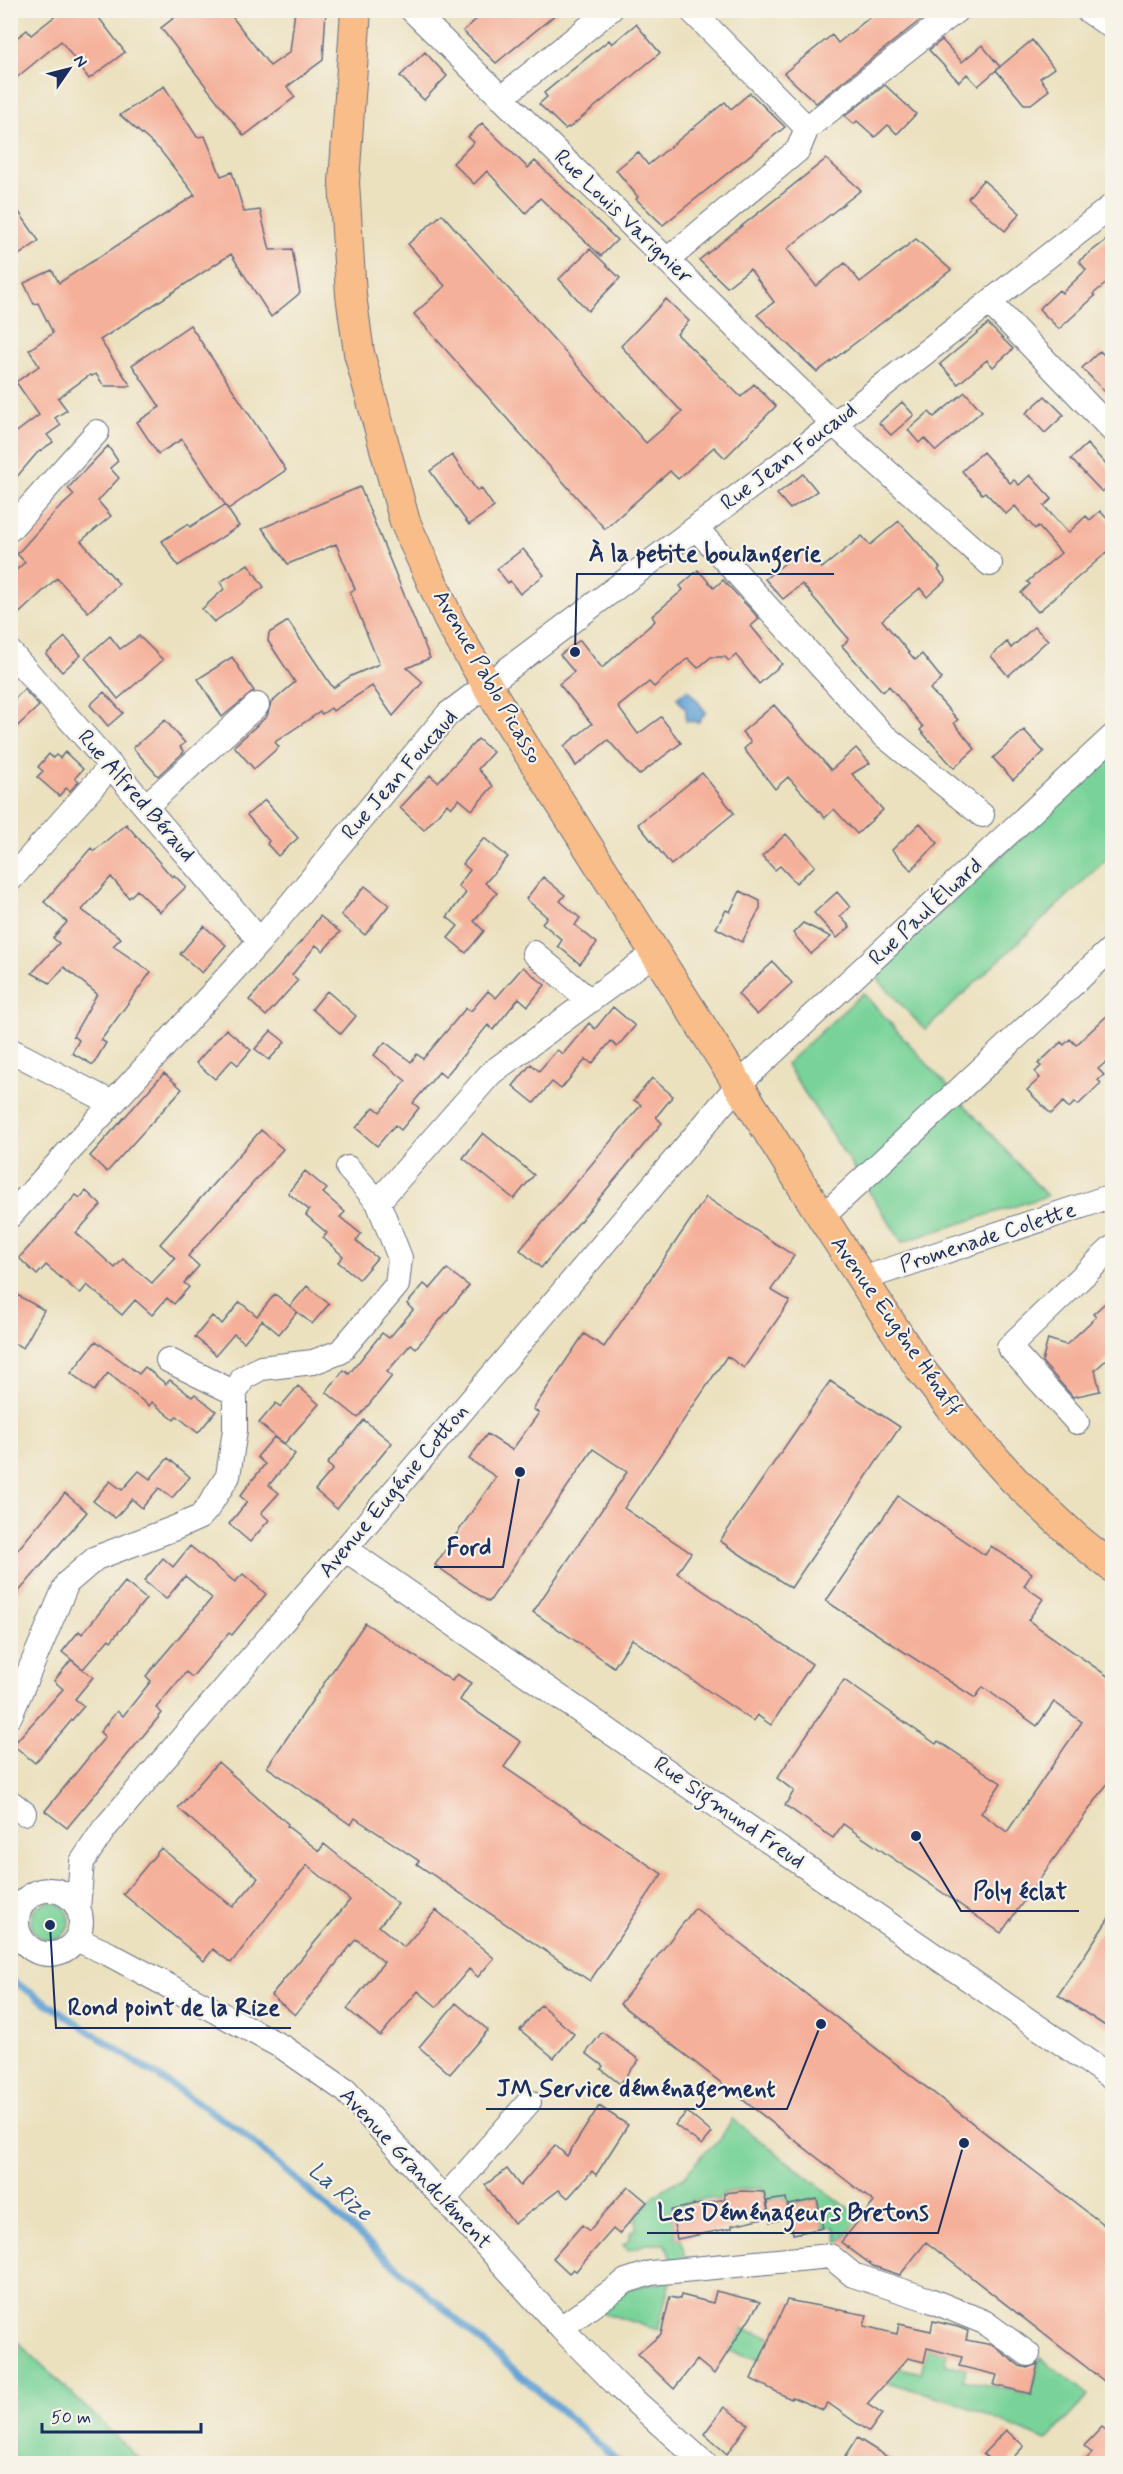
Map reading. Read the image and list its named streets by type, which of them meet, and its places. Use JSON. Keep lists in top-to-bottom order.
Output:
{
  "streets": {
    "main road": ["Avenue Pablo Picasso", "Avenue Eugène Hénaff"],
    "street": [
      "Rue Louis Varignier",
      "Rue Jean Foucaud",
      "Rue Alfred Béraud",
      "Rue Paul Éluard",
      "Promenade Colette",
      "Avenue Eugénie Cotton",
      "Rue Sigmund Freud",
      "Avenue Grandclément"
    ]
  },
  "crossings": [
    ["Rue Louis Varignier", "Rue Jean Foucaud"],
    ["Rue Jean Foucaud", "Avenue Pablo Picasso"],
    ["Rue Jean Foucaud", "Rue Alfred Béraud"],
    ["Avenue Pablo Picasso", "Rue Paul Éluard"],
    ["Avenue Pablo Picasso", "Avenue Eugène Hénaff"],
    ["Avenue Pablo Picasso", "Avenue Eugénie Cotton"],
    ["Rue Paul Éluard", "Avenue Eugène Hénaff"],
    ["Rue Paul Éluard", "Avenue Eugénie Cotton"],
    ["Promenade Colette", "Avenue Eugène Hénaff"],
    ["Avenue Eugène Hénaff", "Avenue Eugénie Cotton"],
    ["Avenue Eugénie Cotton", "Rue Sigmund Freud"],
    ["Avenue Eugénie Cotton", "Avenue Grandclément"]
  ],
  "water": ["La Rize"],
  "places": [
    "À la petite boulangerie",
    "Ford",
    "Poly éclat",
    "Rond point de la Rize",
    "JM Service déménagement",
    "Les Déménageurs Bretons"
  ],
  "scale_bar": "50 m",
  "north": "top right"
}
